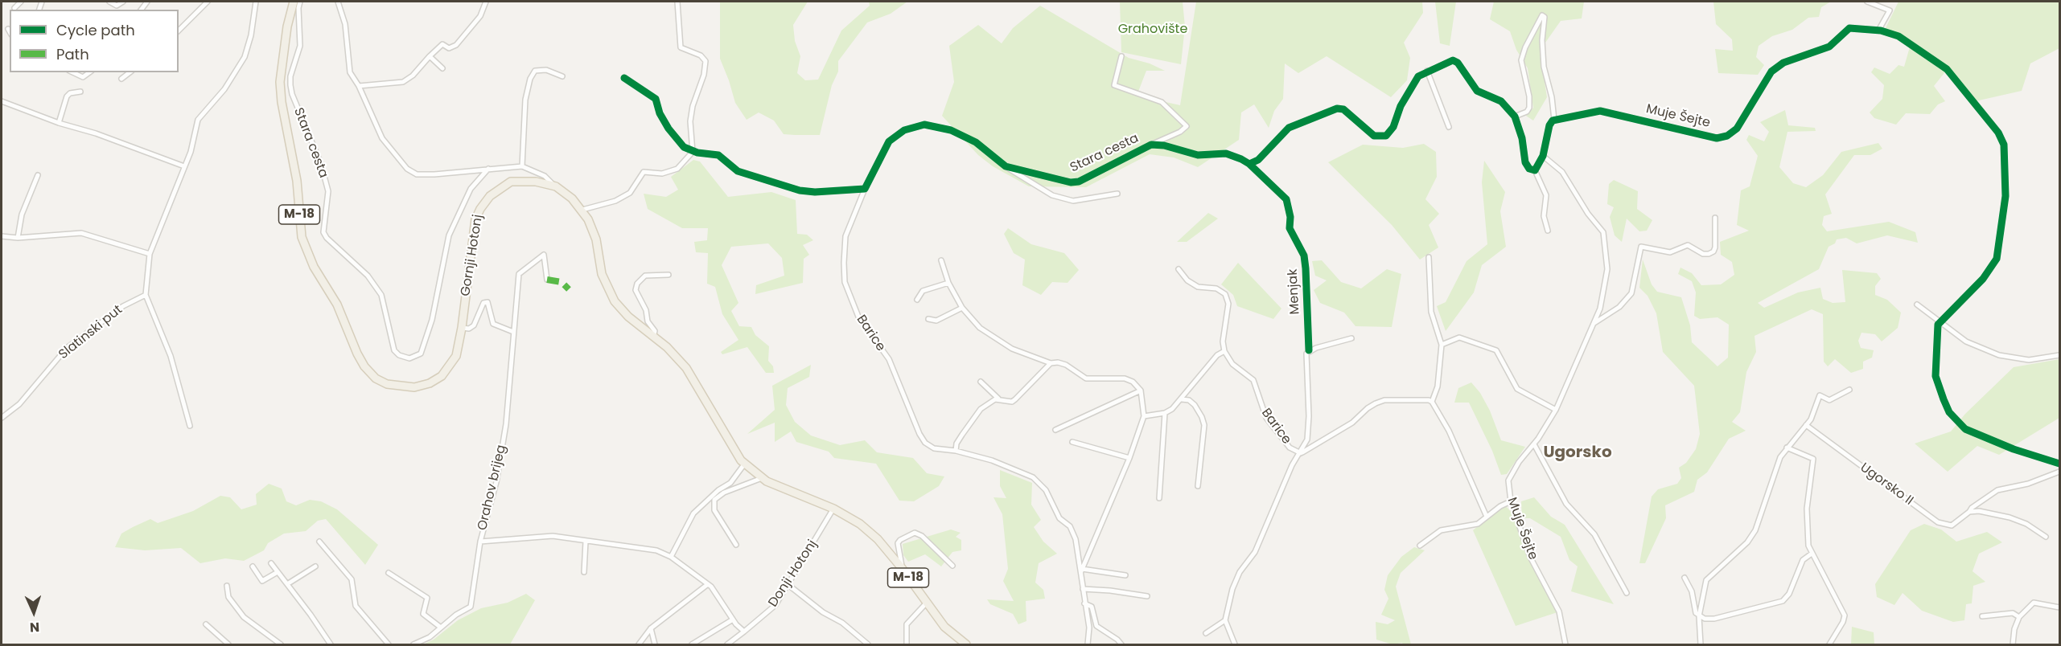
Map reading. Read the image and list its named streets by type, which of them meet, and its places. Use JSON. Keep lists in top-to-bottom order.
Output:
{
  "streets": {
    "main road": ["Stara cesta", "M-18", "Gornji Hotonj"],
    "street": [
      "Muje Šejte",
      "Menjak",
      "Slatinski put",
      "Barice",
      "Ugorsko II",
      "Orahov brijeg",
      "Donji Hotonj"
    ]
  },
  "crossings": [
    ["Stara cesta", "Gornji Hotonj"],
    ["Stara cesta", "Menjak"],
    ["Stara cesta", "Barice"],
    ["M-18", "Gornji Hotonj"],
    ["M-18", "Donji Hotonj"],
    ["Menjak", "Barice"]
  ],
  "districts": ["Ugorsko"],
  "parks": ["Grahovište"],
  "legend": ["Cycle path", "Path"],
  "north": "bottom"
}
